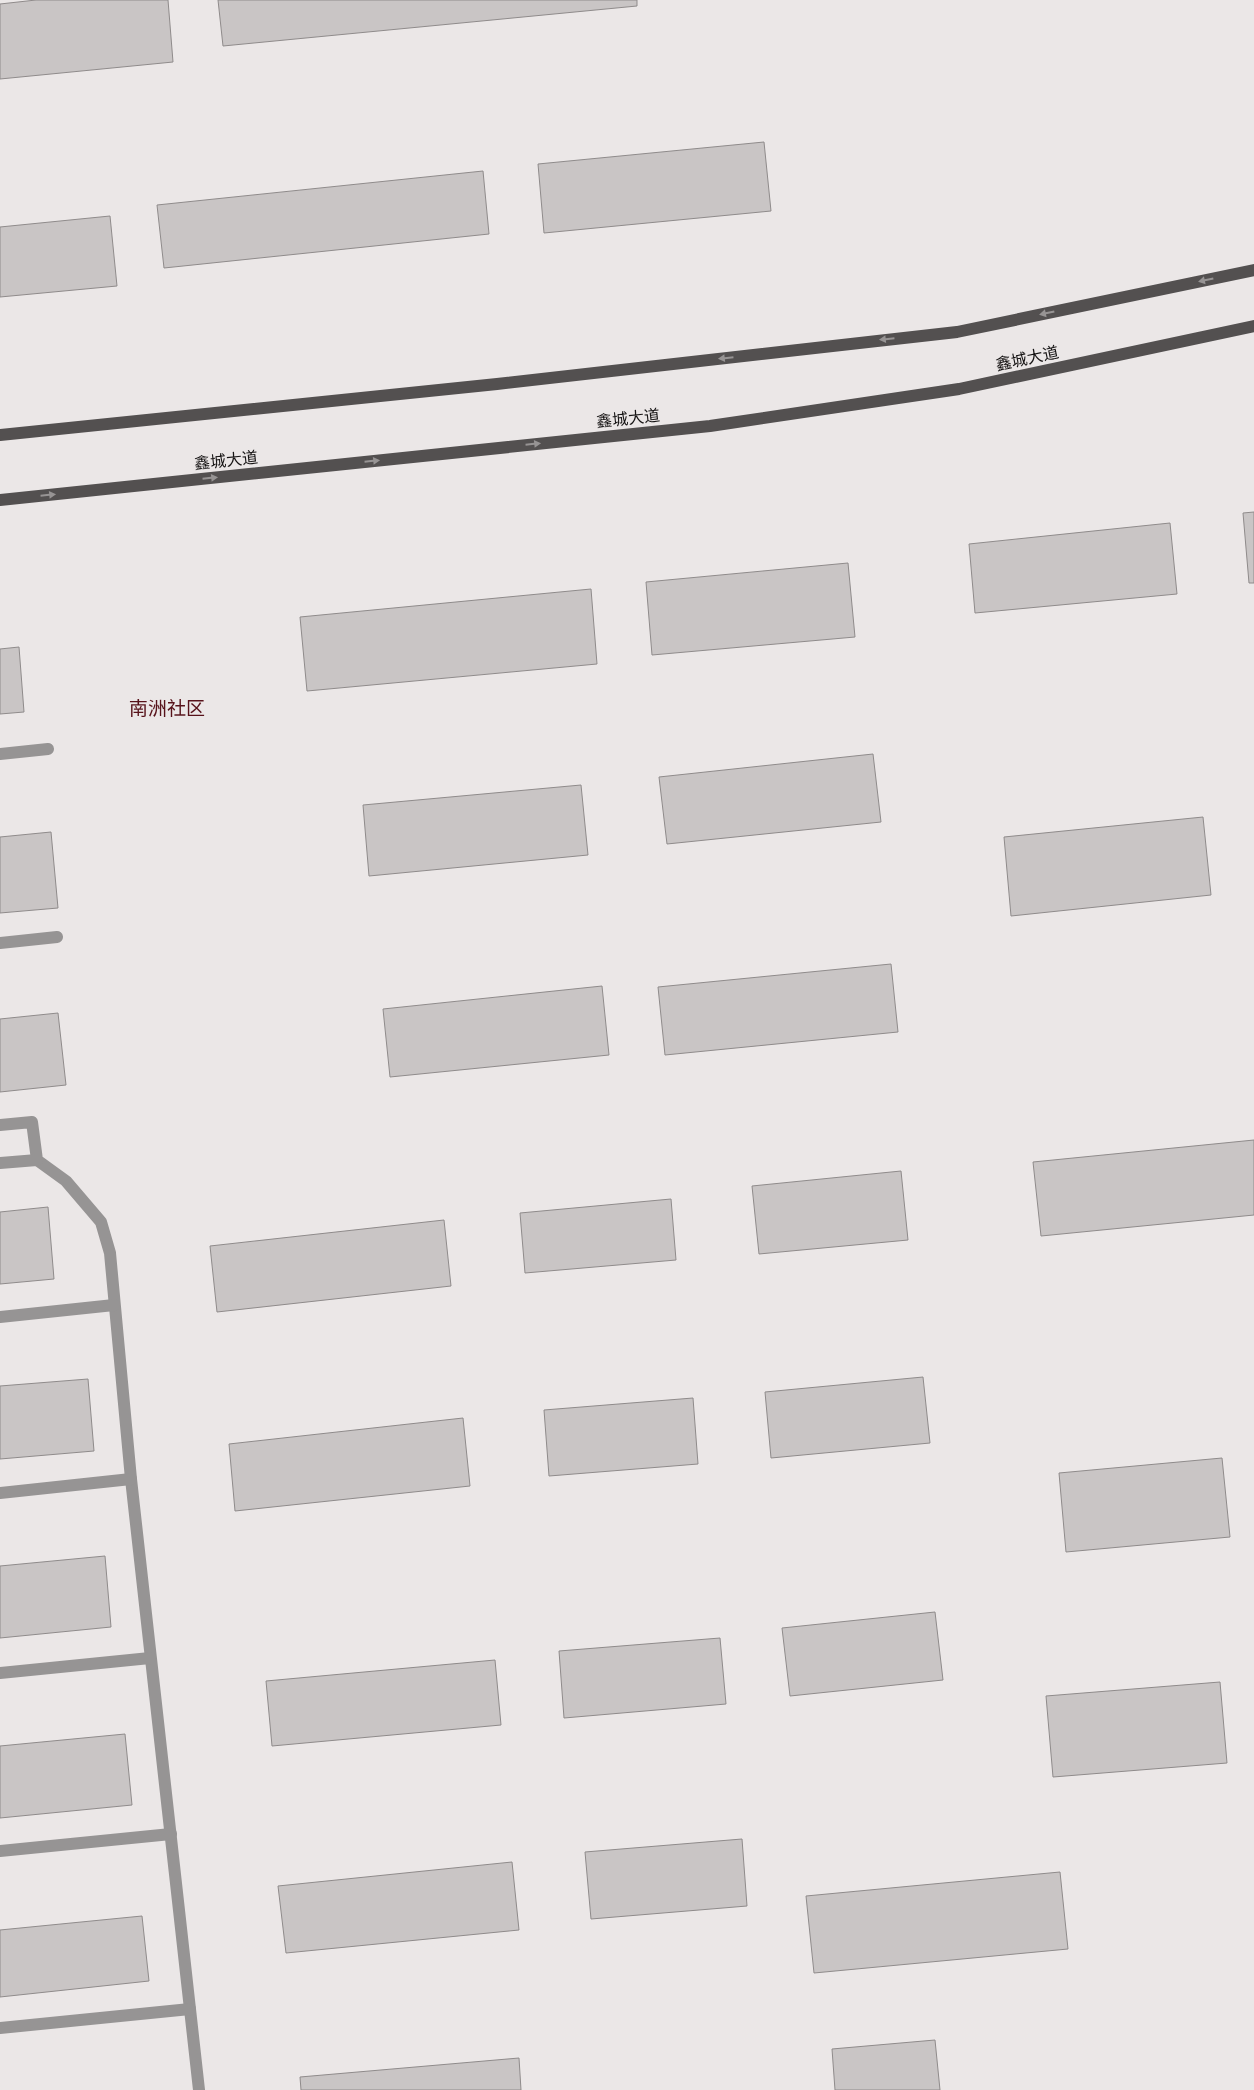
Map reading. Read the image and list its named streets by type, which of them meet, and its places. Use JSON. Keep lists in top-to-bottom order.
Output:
{
  "streets": {
    "main road": ["鑫城大道"]
  },
  "districts": ["南洲社区"]
}
